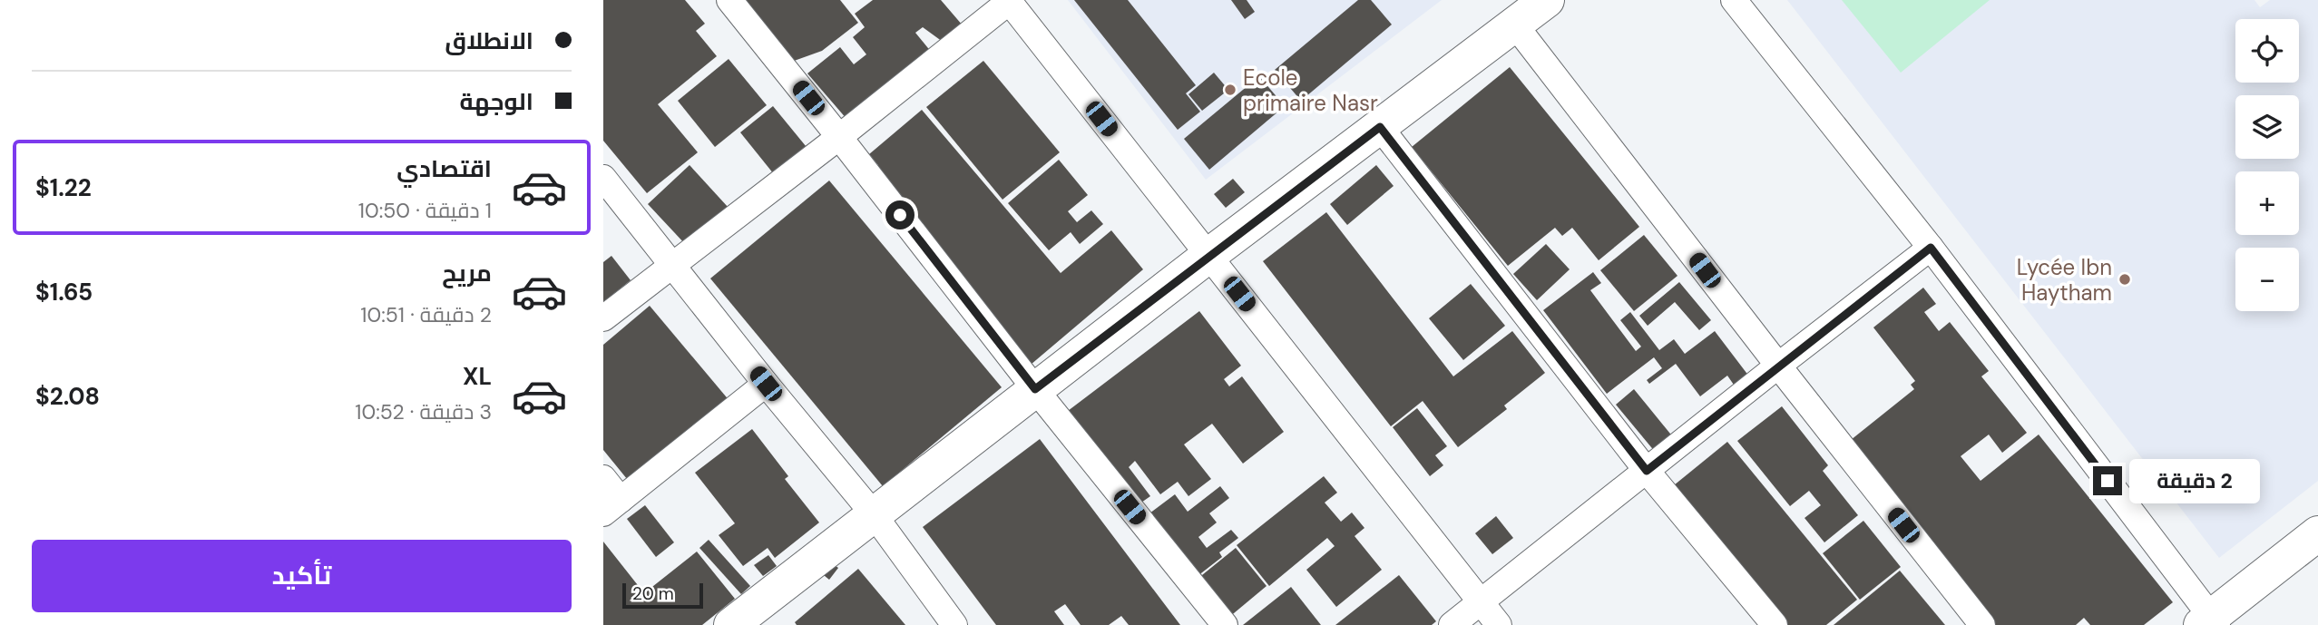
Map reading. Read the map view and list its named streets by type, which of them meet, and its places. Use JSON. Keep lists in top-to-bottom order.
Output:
{
  "places": ["Ecole primaire Nasr", "Lycée Ibn Haytham"],
  "scale_bar": "20 m",
  "page": {
    "banner": ["الانطلاق", "الوجهة"],
    "map_buttons": ["+", "−"],
    "list": [
      {
        "name": "اقتصادي",
        "note": "1 دقيقة · 10:50",
        "value": "$1.22"
      },
      {
        "name": "مريح",
        "note": "2 دقيقة · 10:51",
        "value": "$1.65"
      },
      {
        "name": "XL",
        "note": "3 دقيقة · 10:52",
        "value": "$2.08"
      }
    ],
    "bubble": "2 دقيقة",
    "buttons": "تأكيد",
    "scale": "20 m"
  }
}
